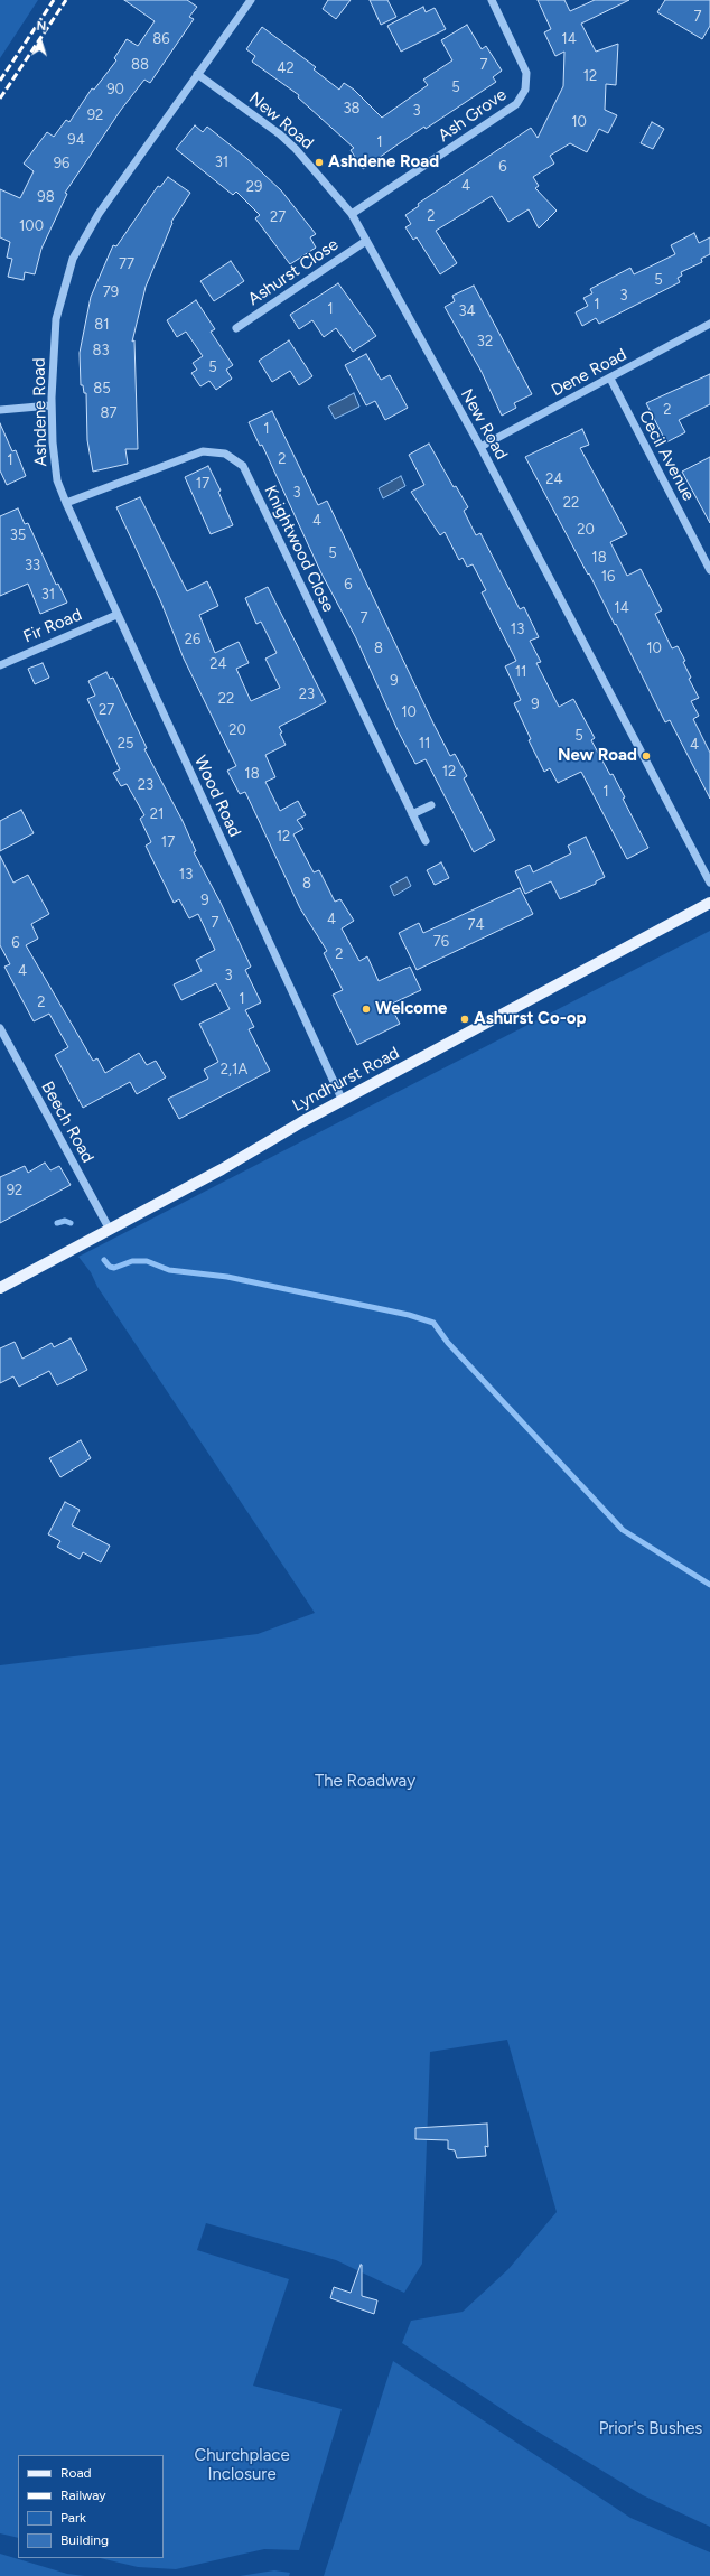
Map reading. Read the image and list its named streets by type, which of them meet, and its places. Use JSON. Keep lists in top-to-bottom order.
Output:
{
  "streets": {
    "main road": ["Lyndhurst Road"],
    "street": [
      "Ash Grove",
      "New Road",
      "Ashurst Close",
      "Dene Road",
      "Ashdene Road",
      "Cecil Avenue",
      "Knightwood Close",
      "Fir Road",
      "Wood Road",
      "Beech Road"
    ]
  },
  "crossings": [
    ["Ash Grove", "New Road"],
    ["New Road", "Ashurst Close"],
    ["New Road", "Dene Road"],
    ["New Road", "Ashdene Road"],
    ["Dene Road", "Cecil Avenue"],
    ["Ashdene Road", "Knightwood Close"],
    ["Ashdene Road", "Wood Road"],
    ["Knightwood Close", "Wood Road"],
    ["Fir Road", "Wood Road"],
    ["Wood Road", "Lyndhurst Road"],
    ["Lyndhurst Road", "Beech Road"]
  ],
  "parks": ["The Roadway", "Prior's Bushes", "Churchplace Inclosure"],
  "places": [
    "Ashdene Road",
    "New Road",
    "Welcome",
    "Ashurst Co-op"
  ],
  "house_numbers": [
    "7",
    "86",
    "14",
    "88",
    "7",
    "42",
    "12",
    "5",
    "90",
    "38",
    "3",
    "92",
    "10",
    "94",
    "1",
    "31",
    "96",
    "6",
    "4",
    "29",
    "98",
    "2",
    "27",
    "100",
    "77",
    "5",
    "79",
    "3",
    "1",
    "1",
    "34",
    "81",
    "32",
    "83",
    "5",
    "85",
    "2",
    "87",
    "1",
    "2",
    "1",
    "24",
    "17",
    "3",
    "22",
    "4",
    "20",
    "35",
    "5",
    "18",
    "33",
    "16",
    "6",
    "31",
    "14",
    "7",
    "13",
    "26",
    "8",
    "10",
    "24",
    "11",
    "9",
    "23",
    "22",
    "9",
    "27",
    "10",
    "20",
    "5",
    "25",
    "11",
    "4",
    "12",
    "18",
    "23",
    "1",
    "21",
    "12",
    "17",
    "13",
    "8",
    "9",
    "4",
    "7",
    "74",
    "76",
    "6",
    "2",
    "4",
    "3",
    "1",
    "2",
    "2,1A",
    "92"
  ],
  "legend": [
    "Road",
    "Railway",
    "Park",
    "Building"
  ],
  "north": "top"
}
